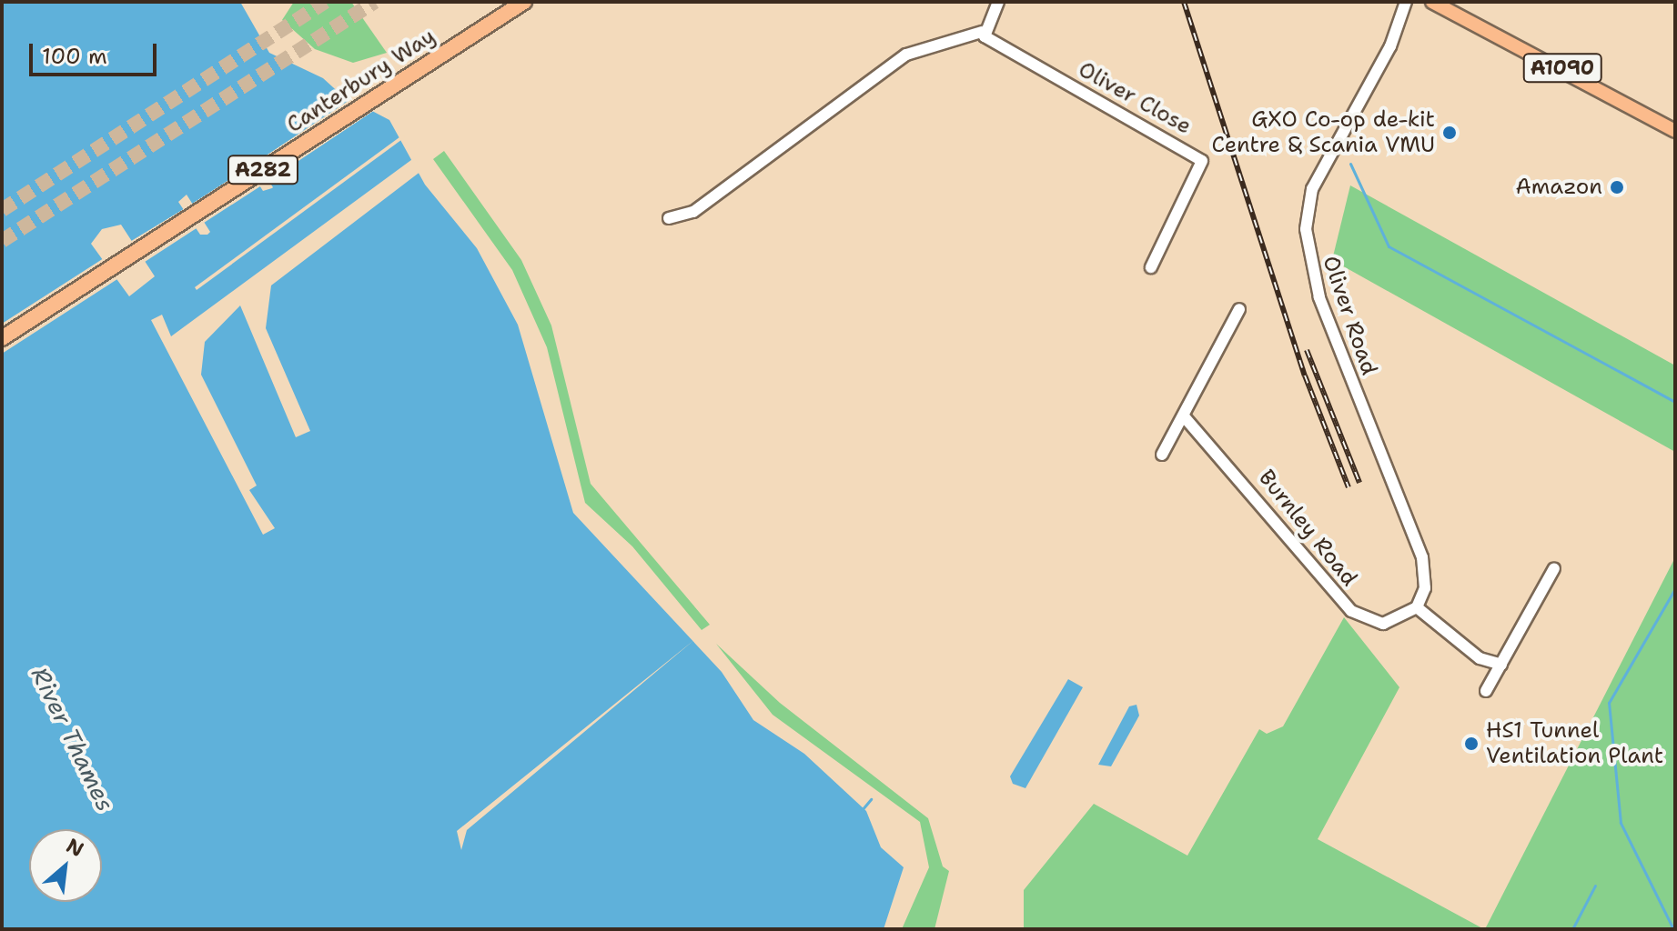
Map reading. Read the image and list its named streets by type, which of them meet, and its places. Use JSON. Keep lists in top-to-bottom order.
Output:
{
  "streets": {
    "highway": ["Canterbury Way", "A282"],
    "main road": ["A1090"],
    "street": ["Oliver Close", "Oliver Road", "Burnley Road"]
  },
  "crossings": [
    ["Oliver Road", "Burnley Road"]
  ],
  "water": ["River Thames"],
  "places": ["GXO Co-op de-kit Centre & Scania VMU", "Amazon", "HS1 Tunnel Ventilation Plant"],
  "scale_bar": "100 m",
  "north": "top right"
}
